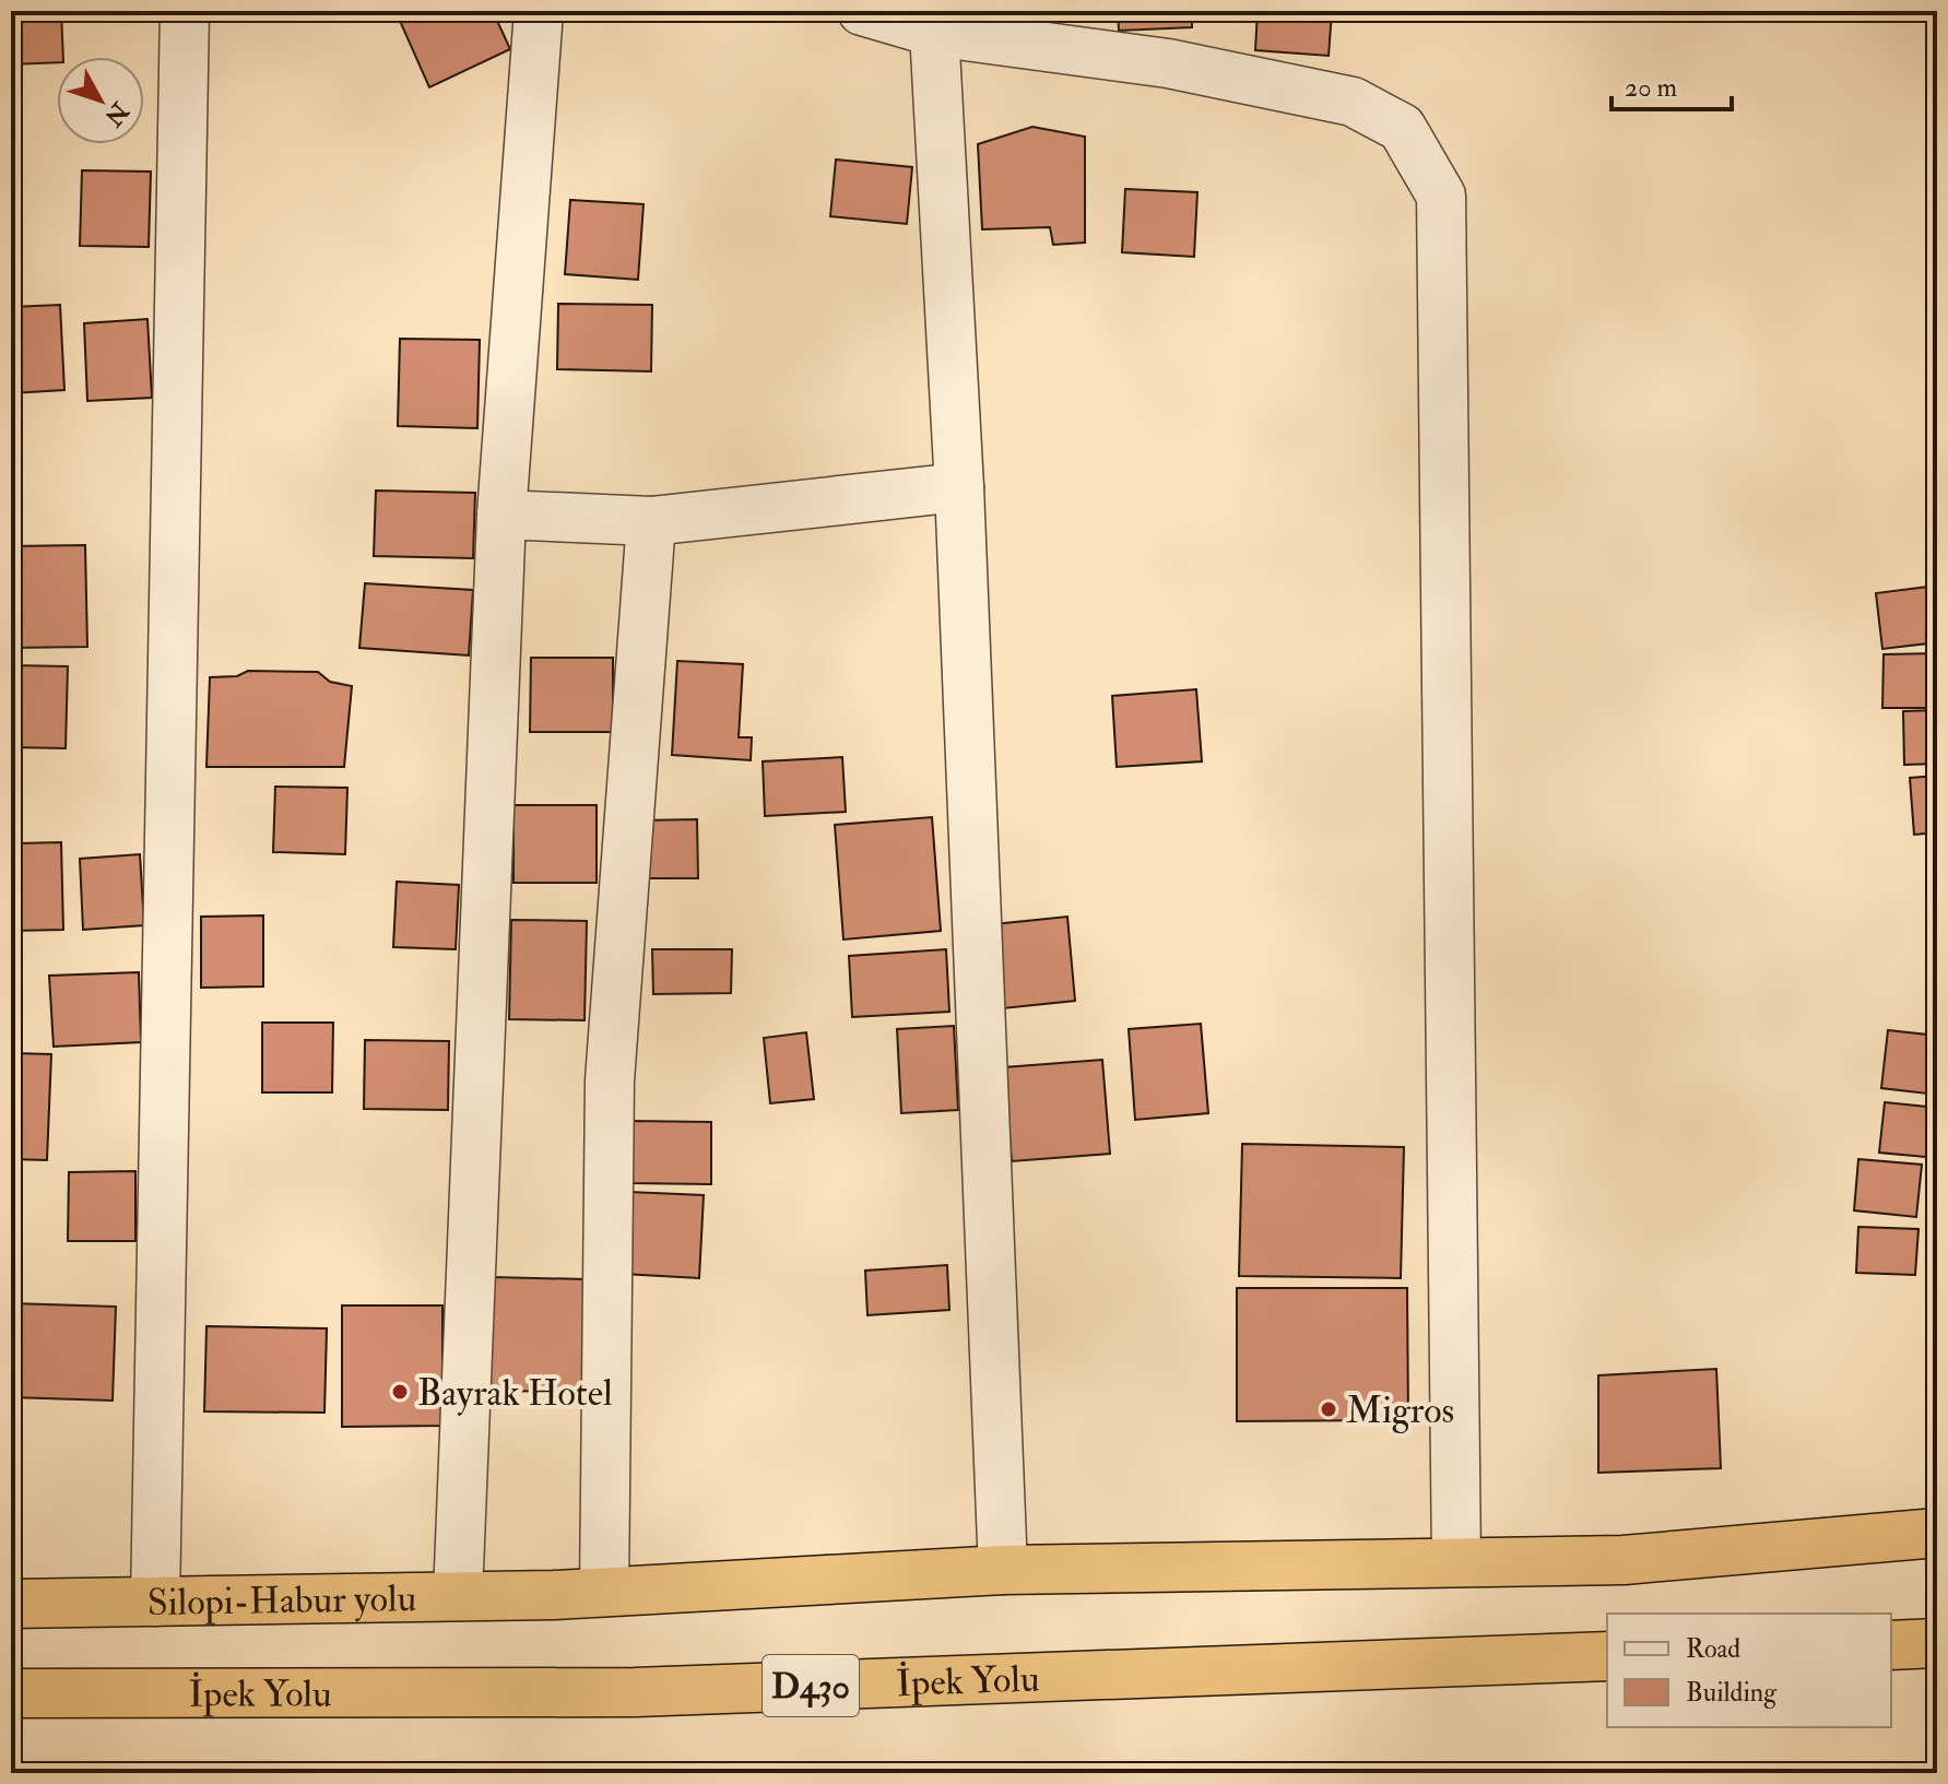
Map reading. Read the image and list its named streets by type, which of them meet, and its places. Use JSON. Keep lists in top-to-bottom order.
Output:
{
  "streets": {
    "highway": ["Silopi-Habur yolu", "İpek Yolu", "D430"]
  },
  "places": ["Bayrak Hotel", "Migros"],
  "legend": ["Road", "Building"],
  "scale_bar": "20 m",
  "north": "bottom right"
}
